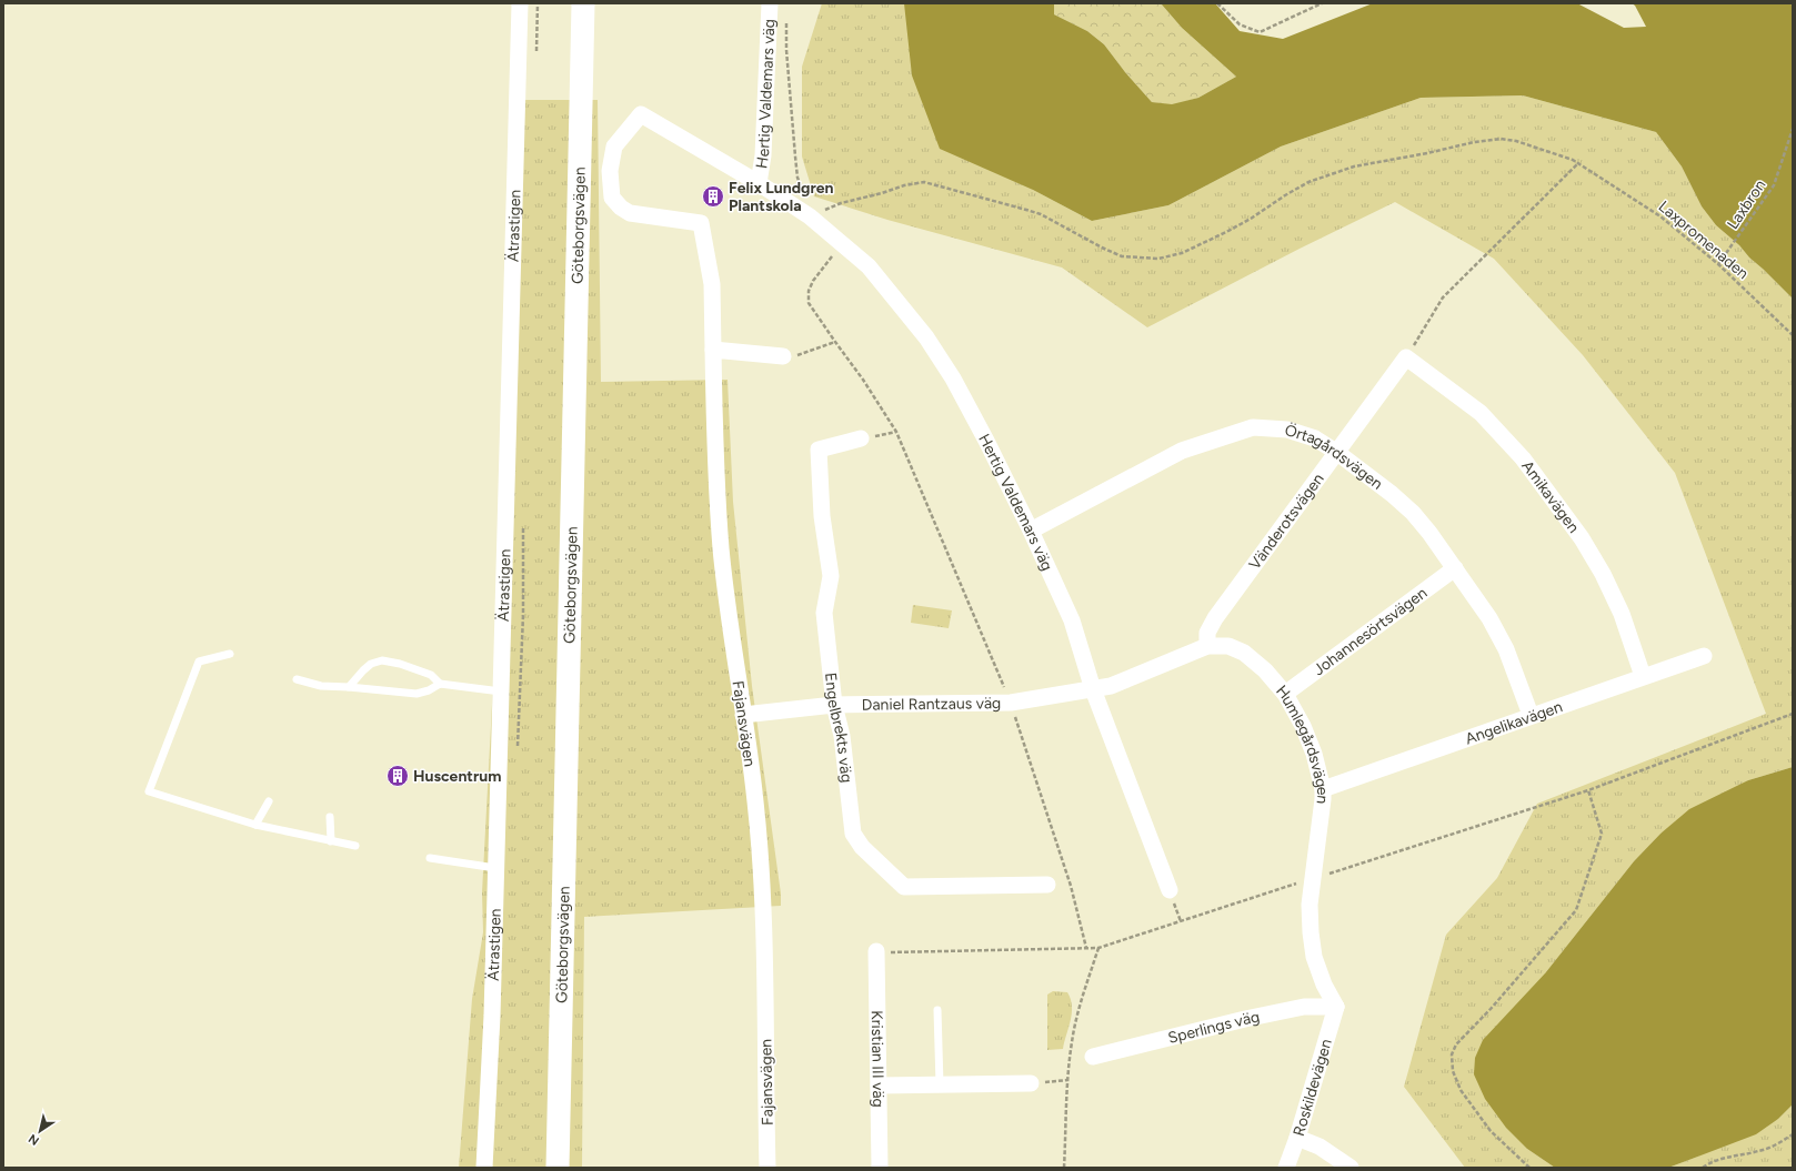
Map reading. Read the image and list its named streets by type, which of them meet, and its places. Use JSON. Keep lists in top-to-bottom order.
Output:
{
  "streets": {
    "main road": ["Göteborgsvägen"],
    "street": [
      "Hertig Valdemars väg",
      "Ätrastigen",
      "Örtagårdsvägen",
      "Amikavägen",
      "Vänderotsvägen",
      "Johannesörtsvägen",
      "Daniel Rantzaus väg",
      "Angelikavägen",
      "Fajansvägen",
      "Engelbrekts väg",
      "Humlegårdsvägen",
      "Sperlings väg",
      "Kristian III väg",
      "Roskildevägen"
    ],
    "path": ["Laxbron", "Laxpromenaden"]
  },
  "crossings": [
    ["Hertig Valdemars väg", "Laxpromenaden"],
    ["Hertig Valdemars väg", "Örtagårdsvägen"],
    ["Hertig Valdemars väg", "Daniel Rantzaus väg"],
    ["Hertig Valdemars väg", "Fajansvägen"],
    ["Hertig Valdemars väg", "Humlegårdsvägen"],
    ["Laxbron", "Laxpromenaden"],
    ["Örtagårdsvägen", "Vänderotsvägen"],
    ["Örtagårdsvägen", "Johannesörtsvägen"],
    ["Örtagårdsvägen", "Angelikavägen"],
    ["Amikavägen", "Vänderotsvägen"],
    ["Amikavägen", "Angelikavägen"],
    ["Vänderotsvägen", "Humlegårdsvägen"],
    ["Johannesörtsvägen", "Humlegårdsvägen"],
    ["Daniel Rantzaus väg", "Fajansvägen"],
    ["Daniel Rantzaus väg", "Engelbrekts väg"],
    ["Daniel Rantzaus väg", "Humlegårdsvägen"],
    ["Angelikavägen", "Humlegårdsvägen"],
    ["Humlegårdsvägen", "Sperlings väg"],
    ["Humlegårdsvägen", "Roskildevägen"],
    ["Sperlings väg", "Roskildevägen"]
  ],
  "places": {
    "building": ["Felix Lundgren Plantskola", "Huscentrum"]
  },
  "north": "bottom left"
}
